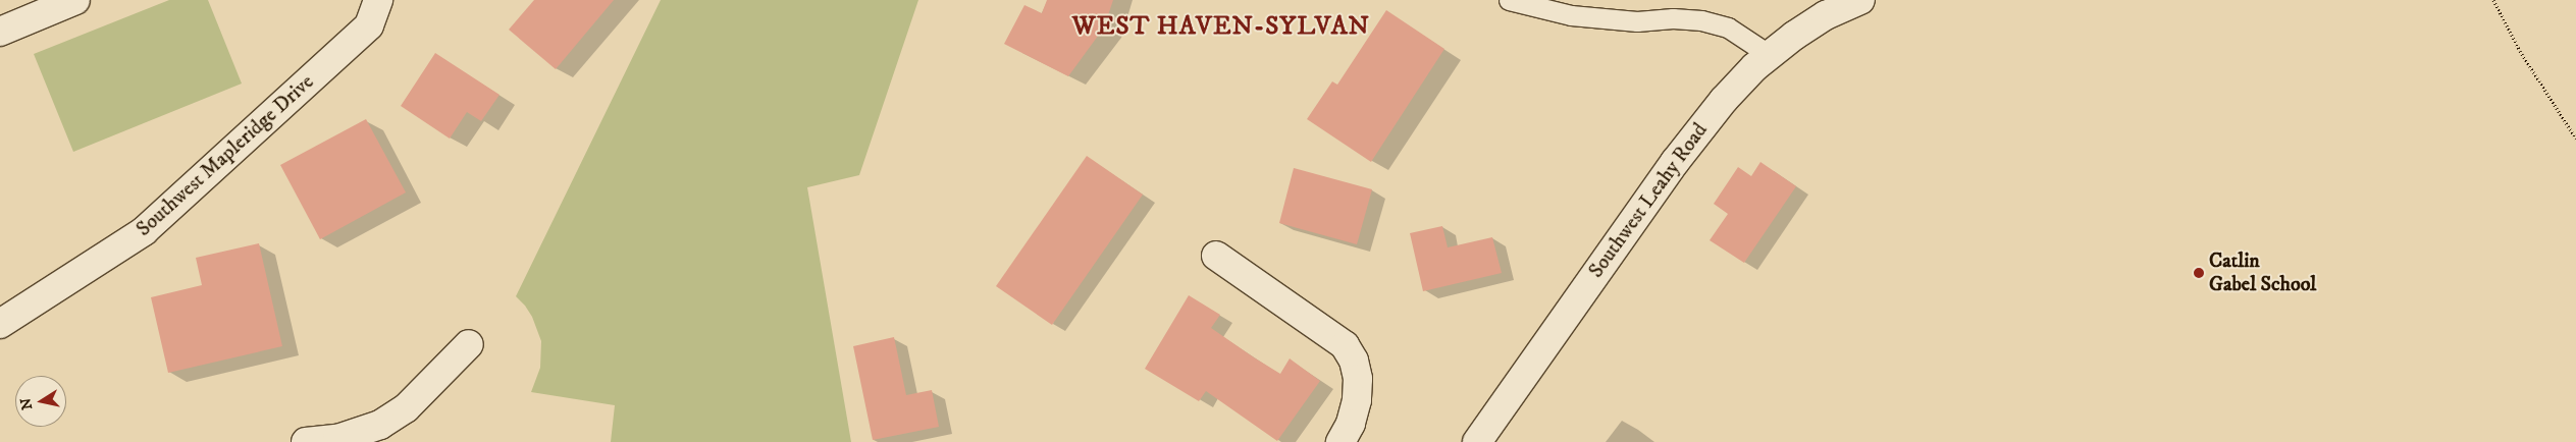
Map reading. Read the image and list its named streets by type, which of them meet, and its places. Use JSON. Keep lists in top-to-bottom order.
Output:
{
  "streets": {
    "street": ["Southwest Mapleridge Drive", "Southwest Leahy Road"]
  },
  "districts": ["WEST HAVEN-SYLVAN"],
  "places": ["Catlin Gabel School"],
  "north": "left"
}
